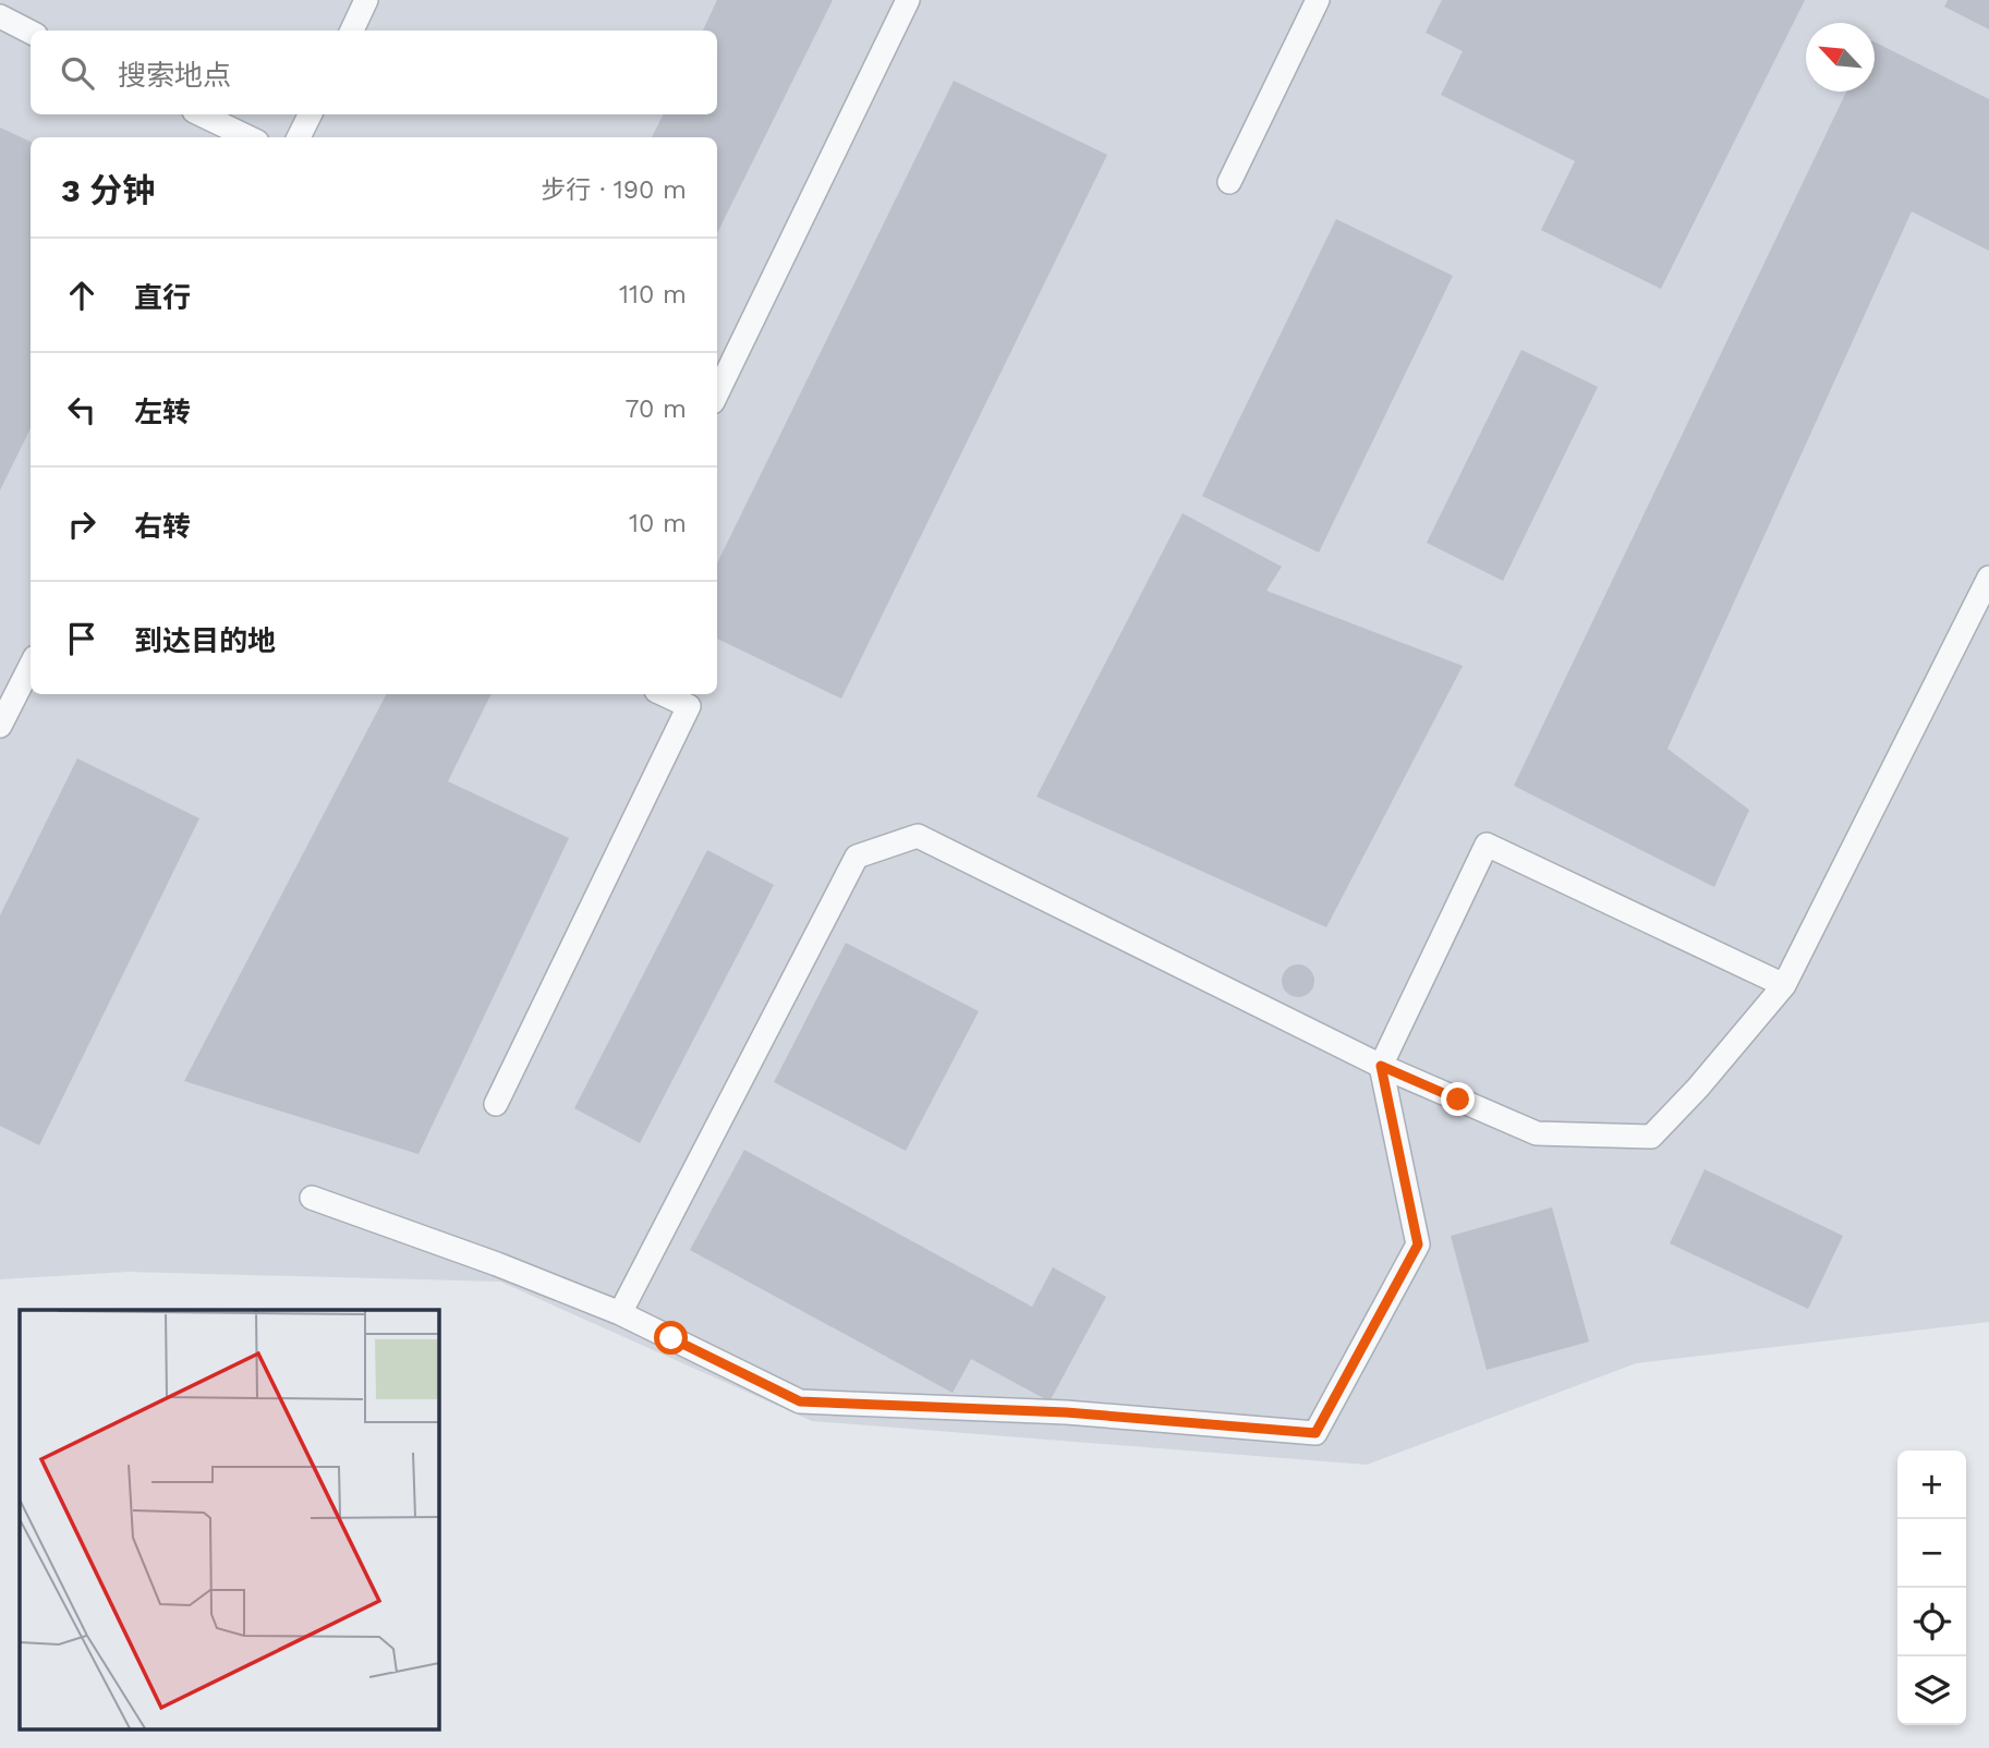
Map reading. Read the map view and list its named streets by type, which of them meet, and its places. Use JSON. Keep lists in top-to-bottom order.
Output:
{
  "north": "top left",
  "page": {
    "search": "搜索地点",
    "heading": ["3 分钟", "步行 · 190 m"],
    "list": [
      ["直行", "110 m"],
      ["左转", "70 m"],
      ["右转", "10 m"],
      "到达目的地"
    ],
    "map_buttons": ["+", "−"]
  }
}
